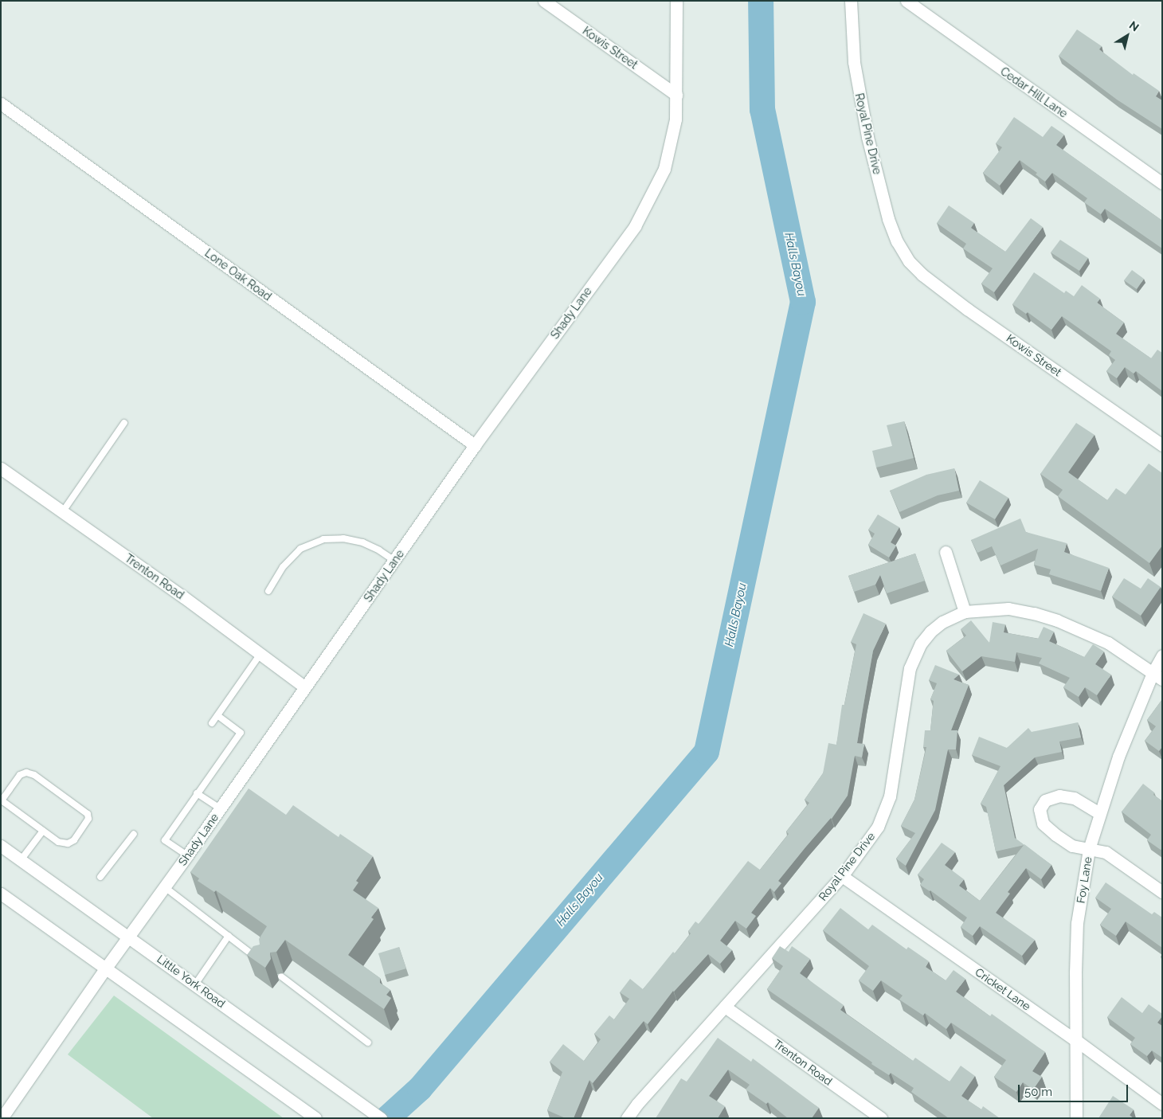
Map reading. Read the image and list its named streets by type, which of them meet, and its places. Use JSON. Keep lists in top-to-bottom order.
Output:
{
  "streets": {
    "street": [
      "Kowis Street",
      "Cedar Hill Lane",
      "Royal Pine Drive",
      "Lone Oak Road",
      "Shady Lane",
      "Trenton Road",
      "Foy Lane",
      "Little York Road",
      "Cricket Lane"
    ]
  },
  "crossings": [
    ["Kowis Street", "Royal Pine Drive"],
    ["Kowis Street", "Shady Lane"],
    ["Royal Pine Drive", "Trenton Road"],
    ["Royal Pine Drive", "Cricket Lane"],
    ["Lone Oak Road", "Shady Lane"],
    ["Shady Lane", "Trenton Road"],
    ["Shady Lane", "Little York Road"],
    ["Foy Lane", "Cricket Lane"]
  ],
  "water": ["Halls Bayou"],
  "scale_bar": "50 m",
  "north": "top right"
}
